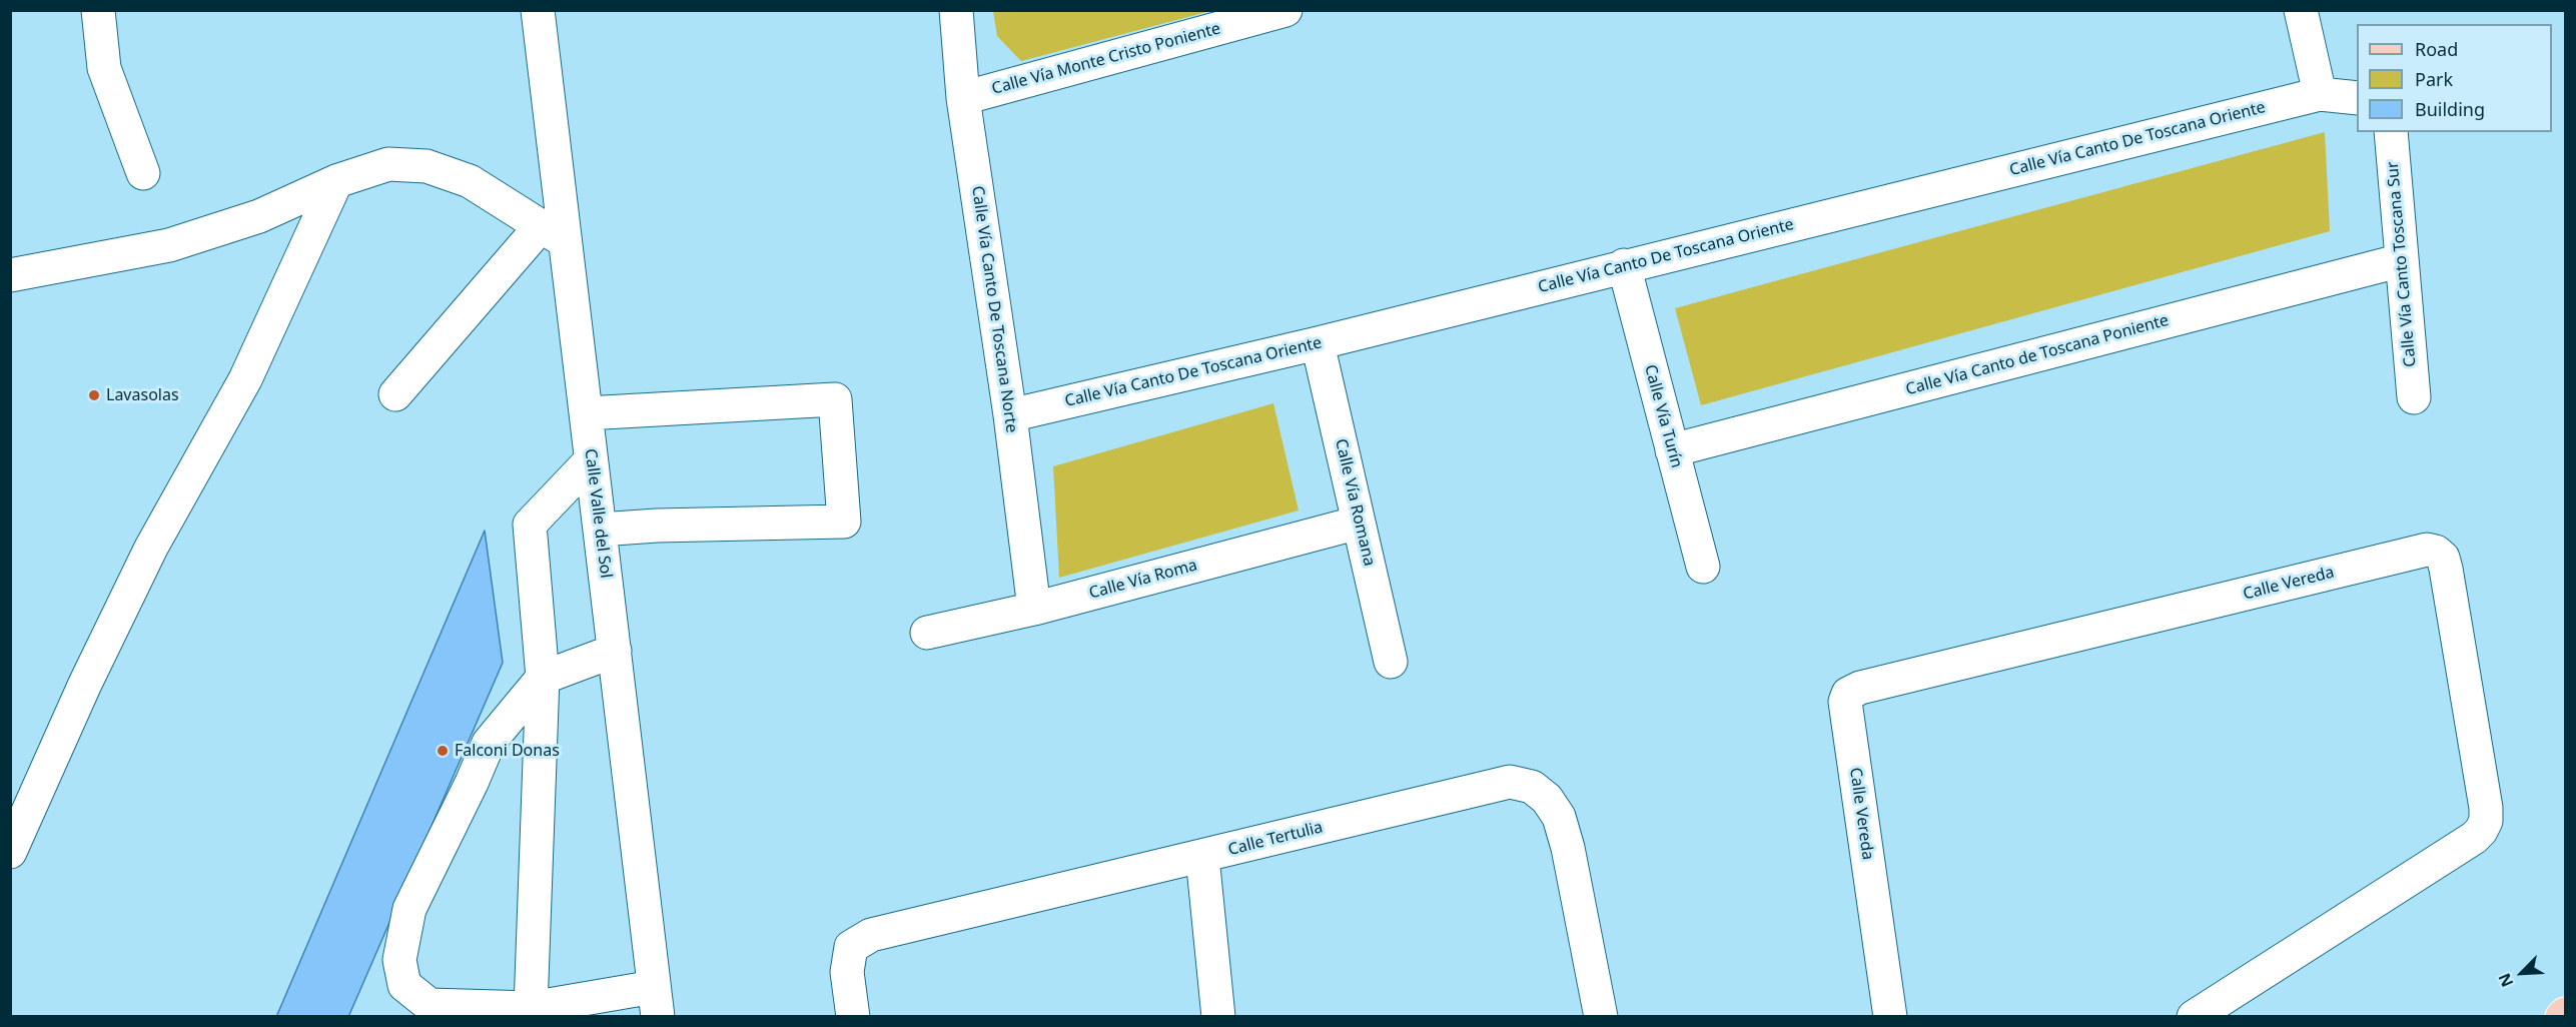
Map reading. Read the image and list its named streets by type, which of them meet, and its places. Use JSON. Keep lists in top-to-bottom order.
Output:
{
  "streets": {
    "street": [
      "Calle Vía Monte Cristo Poniente",
      "Calle Vía Canto De Toscana Oriente",
      "Calle Vía Canto Toscana Sur",
      "Calle Vía Canto De Toscana Norte",
      "Calle Vía Canto de Toscana Poniente",
      "Calle Vía Turín",
      "Calle Vía Romana",
      "Calle Valle del Sol",
      "Calle Vía Roma",
      "Calle Vereda",
      "Calle Tertulia"
    ]
  },
  "crossings": [
    ["Calle Vía Monte Cristo Poniente", "Calle Vía Canto De Toscana Norte"],
    ["Calle Vía Canto De Toscana Oriente", "Calle Vía Canto De Toscana Norte"],
    ["Calle Vía Canto De Toscana Oriente", "Calle Vía Turín"],
    ["Calle Vía Canto De Toscana Oriente", "Calle Vía Romana"],
    ["Calle Vía Canto Toscana Sur", "Calle Vía Canto de Toscana Poniente"],
    ["Calle Vía Canto De Toscana Norte", "Calle Vía Roma"],
    ["Calle Vía Canto de Toscana Poniente", "Calle Vía Turín"],
    ["Calle Vía Romana", "Calle Vía Roma"]
  ],
  "places": ["Lavasolas", "Falconi Donas"],
  "legend": ["Road", "Park", "Building"],
  "north": "bottom left"
}
